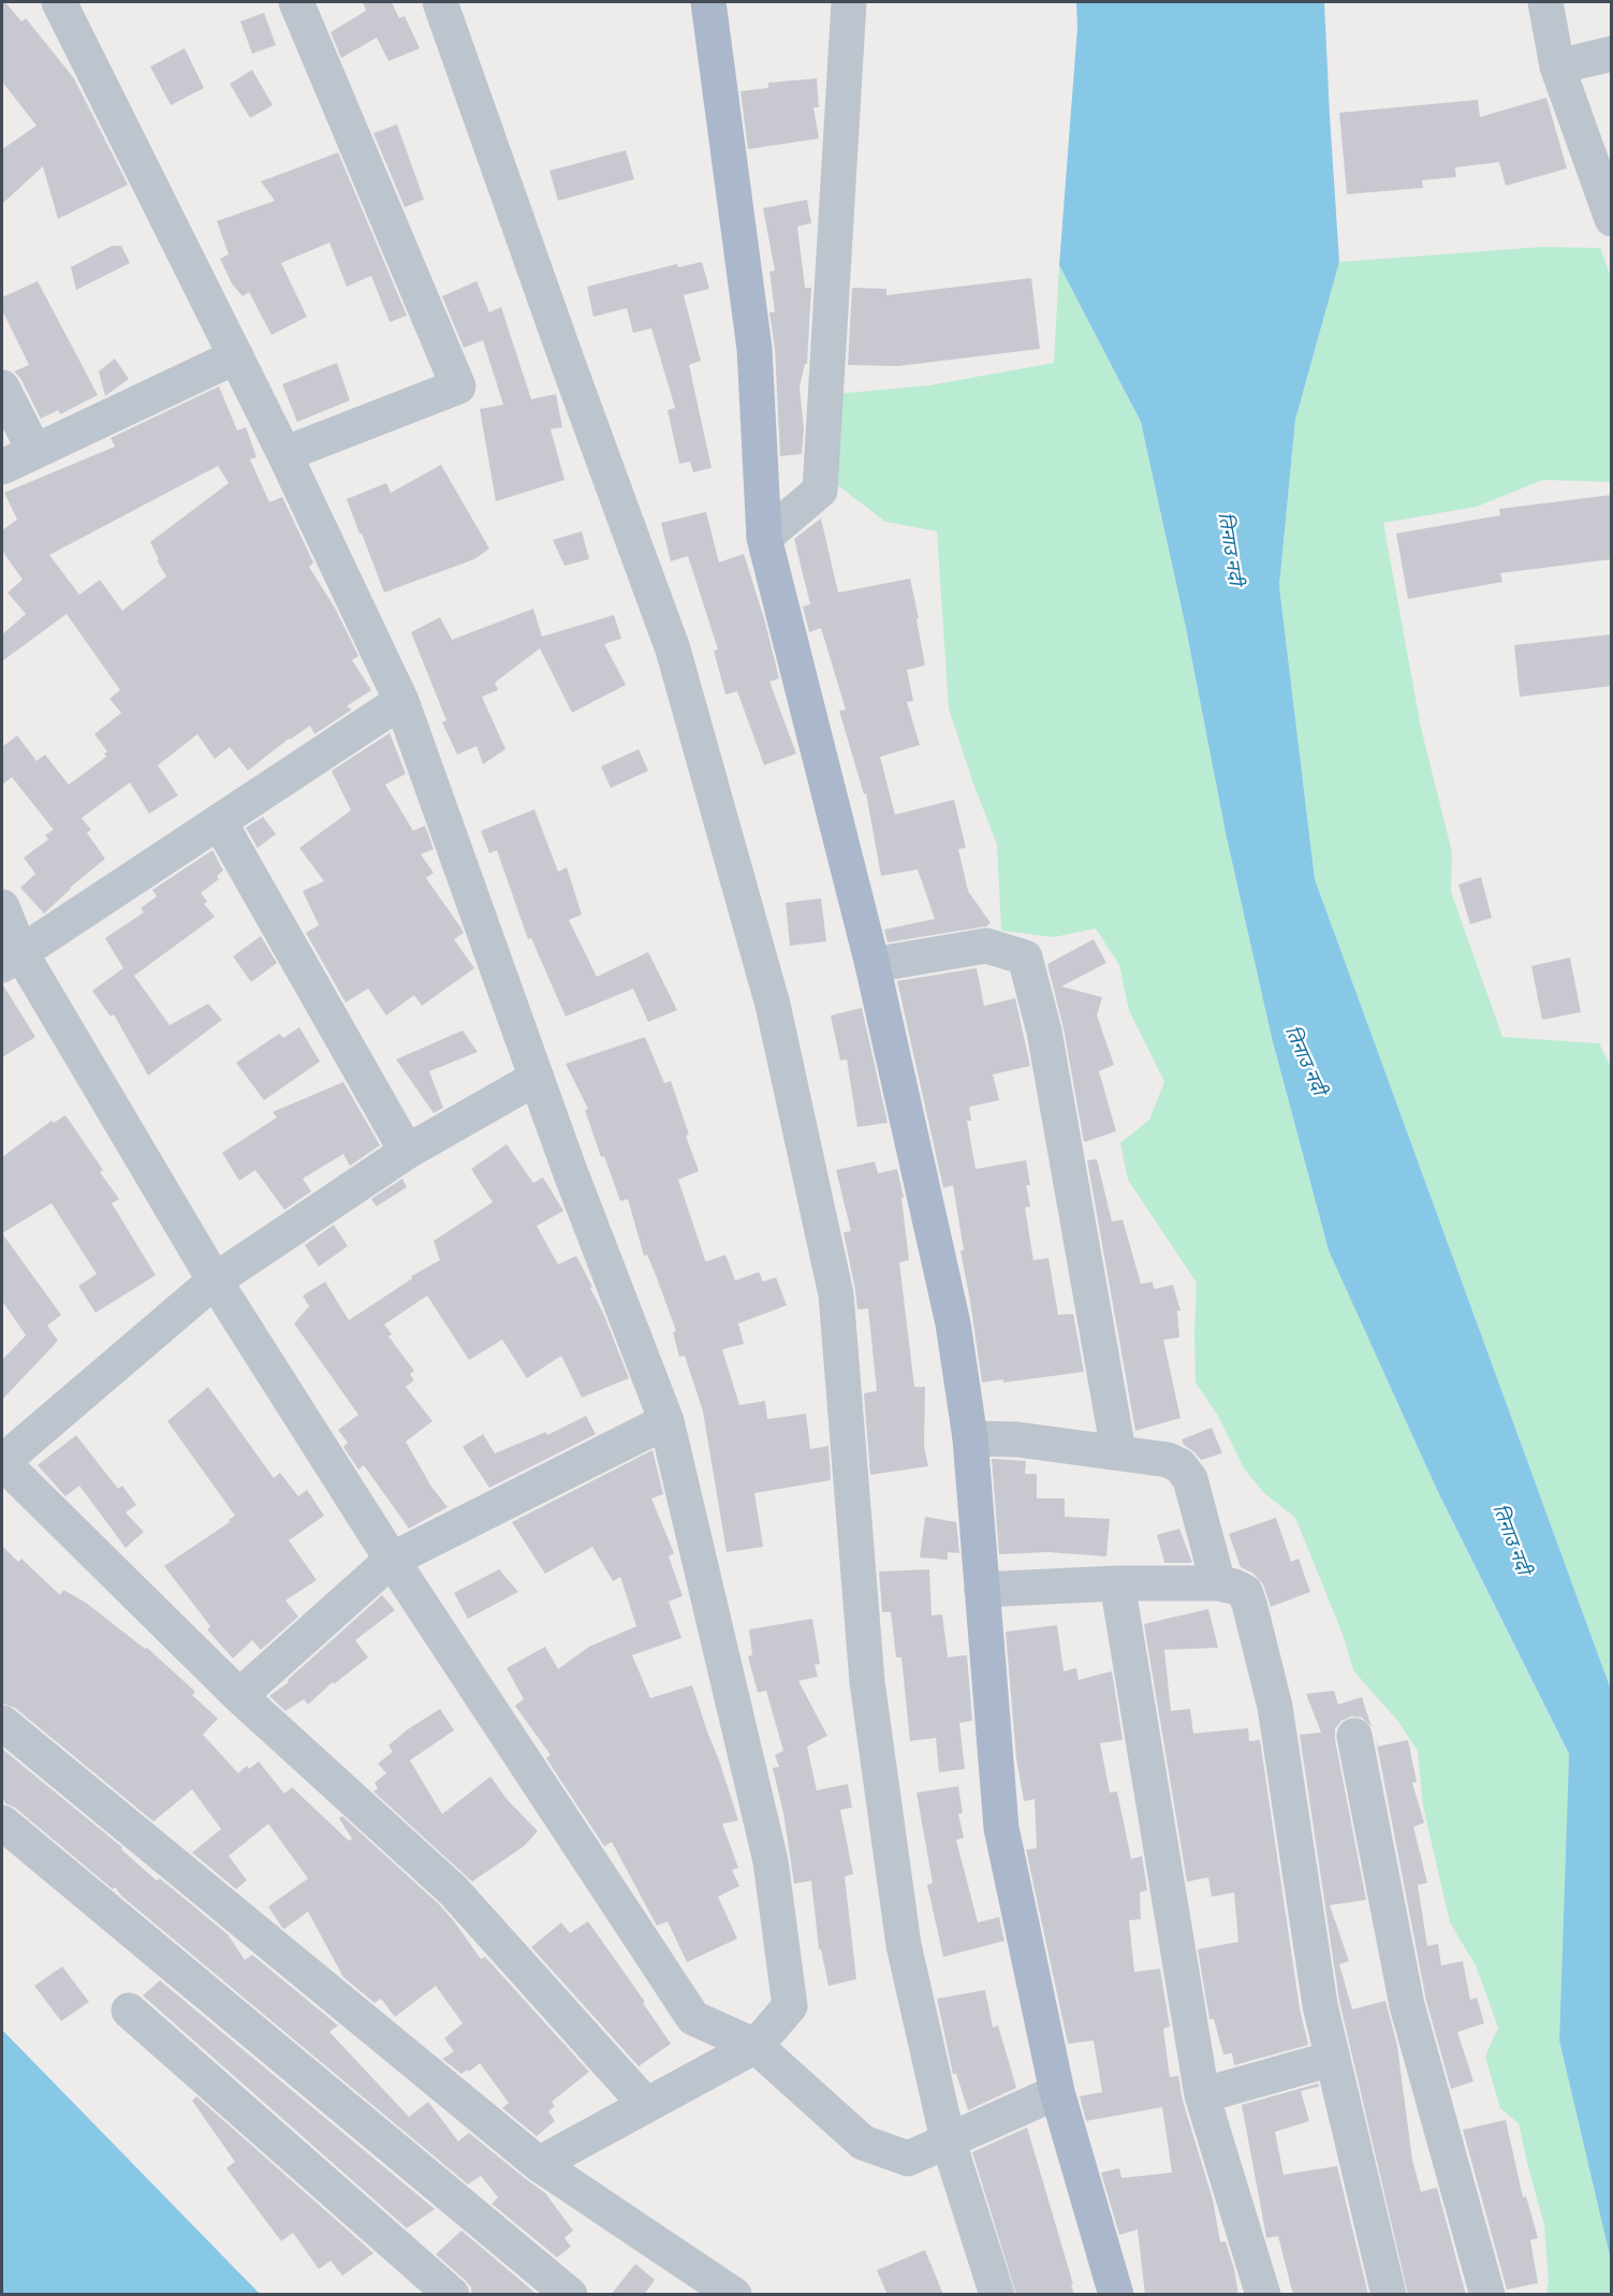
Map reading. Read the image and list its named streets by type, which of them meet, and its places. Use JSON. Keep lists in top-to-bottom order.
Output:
{
  "water": ["तिनाउ नदी"]
}
